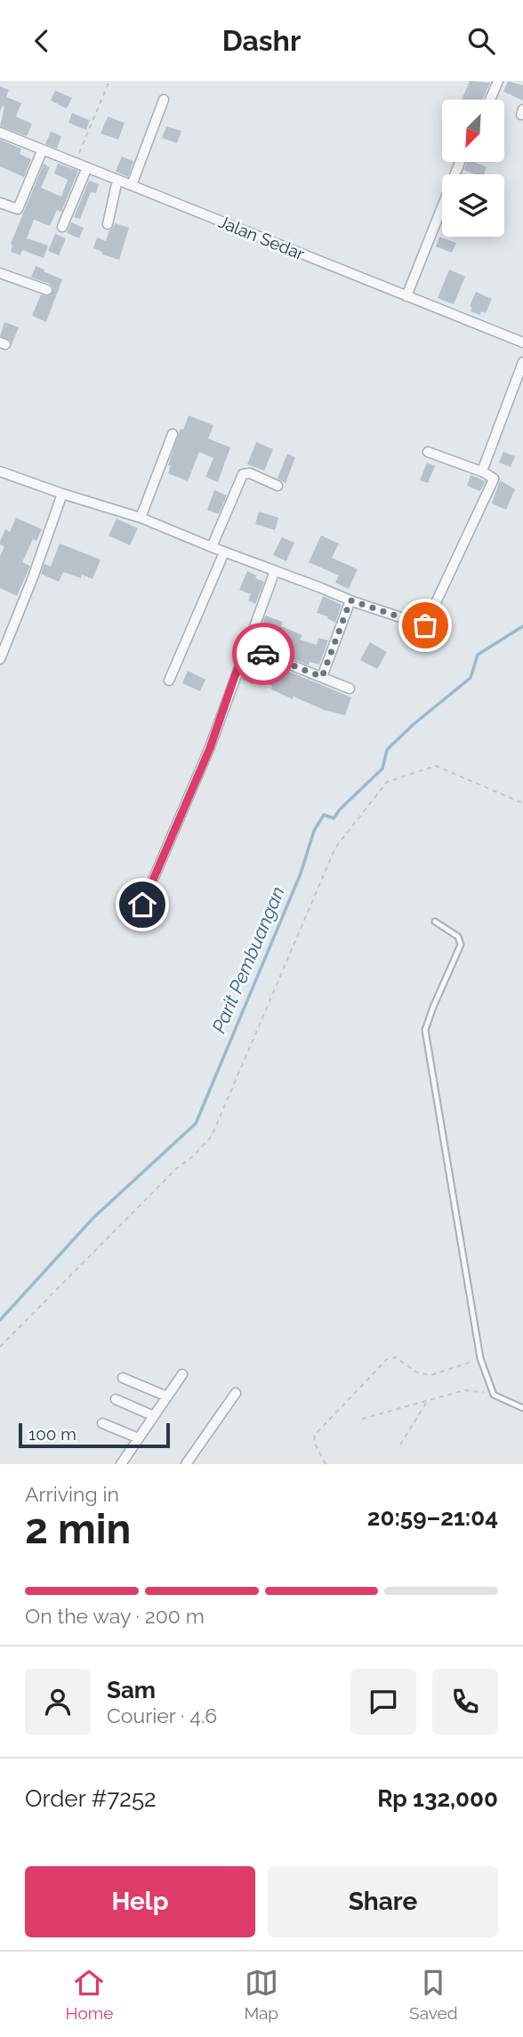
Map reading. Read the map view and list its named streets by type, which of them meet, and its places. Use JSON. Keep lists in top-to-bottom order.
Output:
{
  "streets": {
    "street": ["Jalan Sedar"]
  },
  "water": ["Parit Pembuangan"],
  "scale_bar": "100 m",
  "north": "bottom left",
  "page": {
    "header": "Dashr",
    "scale": "100 m",
    "heading": ["2 min", "Arriving in", "20:59–21:04"],
    "panel": [
      "Sam",
      "Courier · 4.6",
      "Order #7252",
      "Rp 132,000"
    ],
    "bar": "On the way · 200 m",
    "buttons": ["Help", "Share"],
    "tabs": ["Home", "Map", "Saved"]
  }
}
